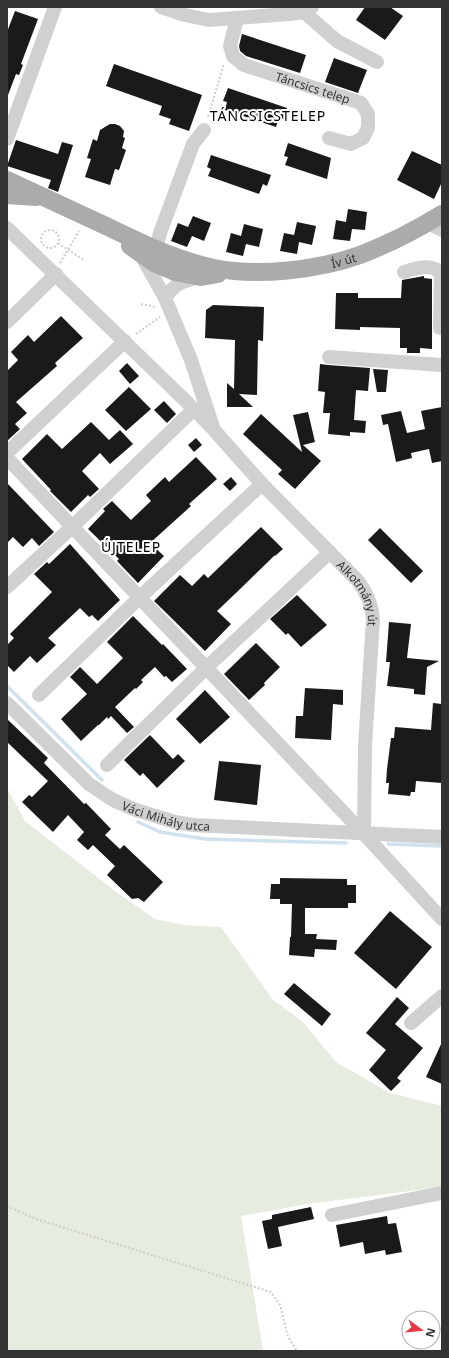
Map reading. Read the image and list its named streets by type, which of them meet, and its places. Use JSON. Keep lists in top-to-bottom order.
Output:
{
  "streets": {
    "main road": ["Ív út"],
    "street": ["Táncsics telep", "Alkotmány út", "Váci Mihály utca"]
  },
  "crossings": [
    ["Ív út", "Alkotmány út"],
    ["Alkotmány út", "Váci Mihály utca"]
  ],
  "districts": ["TÁNCSICSTELEP", "ÚJTELEP"],
  "north": "right"
}
